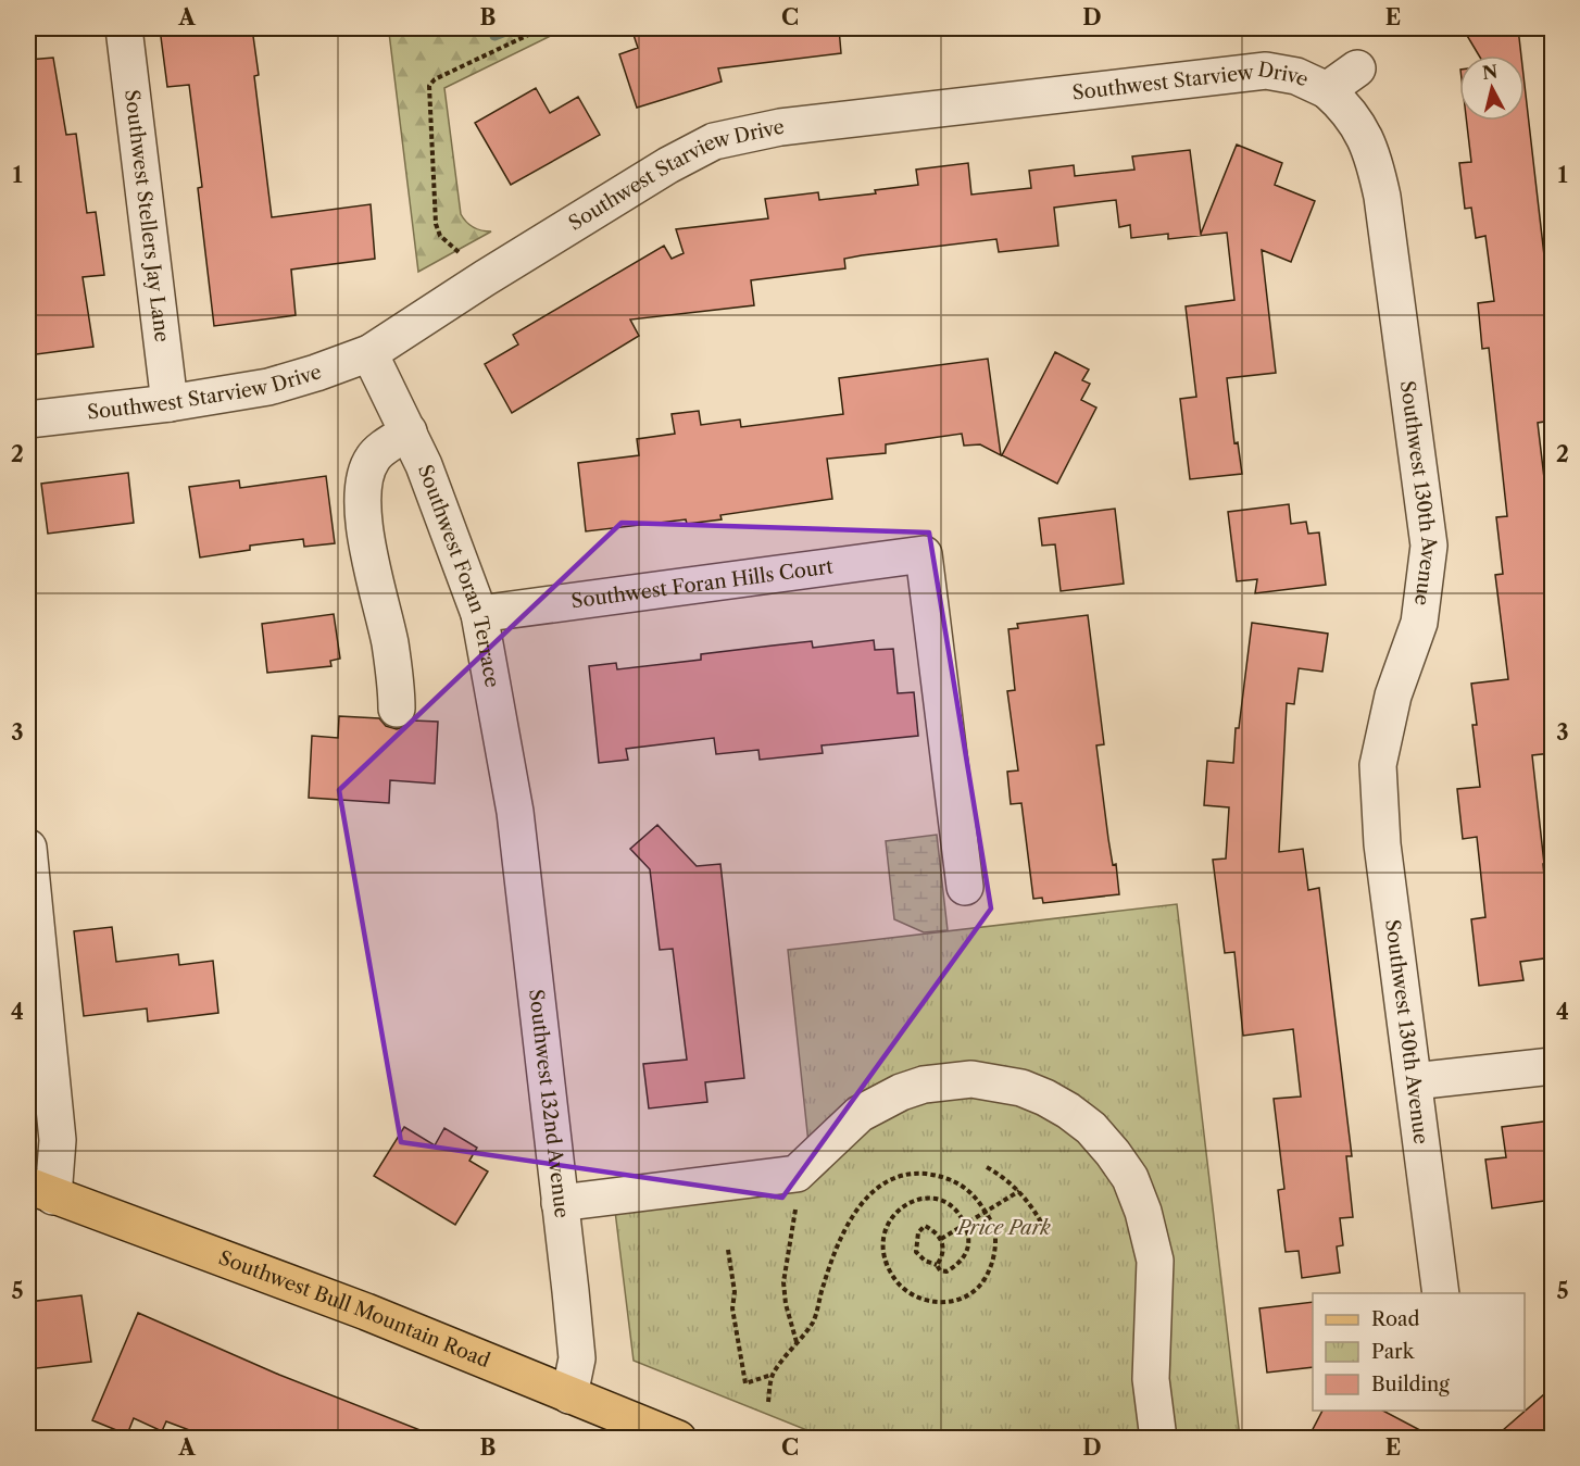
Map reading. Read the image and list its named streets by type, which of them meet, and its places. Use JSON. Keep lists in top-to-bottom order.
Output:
{
  "streets": {
    "main road": ["Southwest Bull Mountain Road"],
    "street": [
      "Southwest Starview Drive",
      "Southwest Stellers Jay Lane",
      "Southwest 130th Avenue",
      "Southwest Foran Terrace",
      "Southwest Foran Hills Court",
      "Southwest 132nd Avenue"
    ]
  },
  "crossings": [
    ["Southwest Starview Drive", "Southwest Stellers Jay Lane"],
    ["Southwest Starview Drive", "Southwest 130th Avenue"],
    ["Southwest Starview Drive", "Southwest Foran Terrace"],
    ["Southwest Foran Terrace", "Southwest Foran Hills Court"],
    ["Southwest Foran Terrace", "Southwest 132nd Avenue"],
    ["Southwest 132nd Avenue", "Southwest Bull Mountain Road"]
  ],
  "parks": ["Price Park"],
  "legend": ["Road", "Park", "Building"],
  "north": "top",
  "grid": {
    "columns": [
      "A",
      "B",
      "C",
      "D",
      "E"
    ],
    "rows": [
      "1",
      "2",
      "3",
      "4",
      "5"
    ]
  }
}
